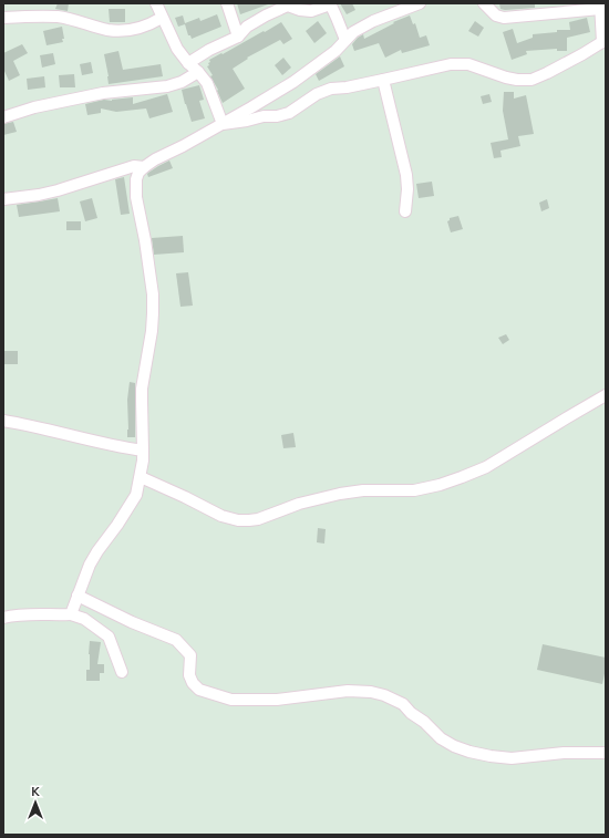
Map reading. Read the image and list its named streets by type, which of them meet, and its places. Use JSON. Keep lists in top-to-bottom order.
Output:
{
  "north": "top"
}
